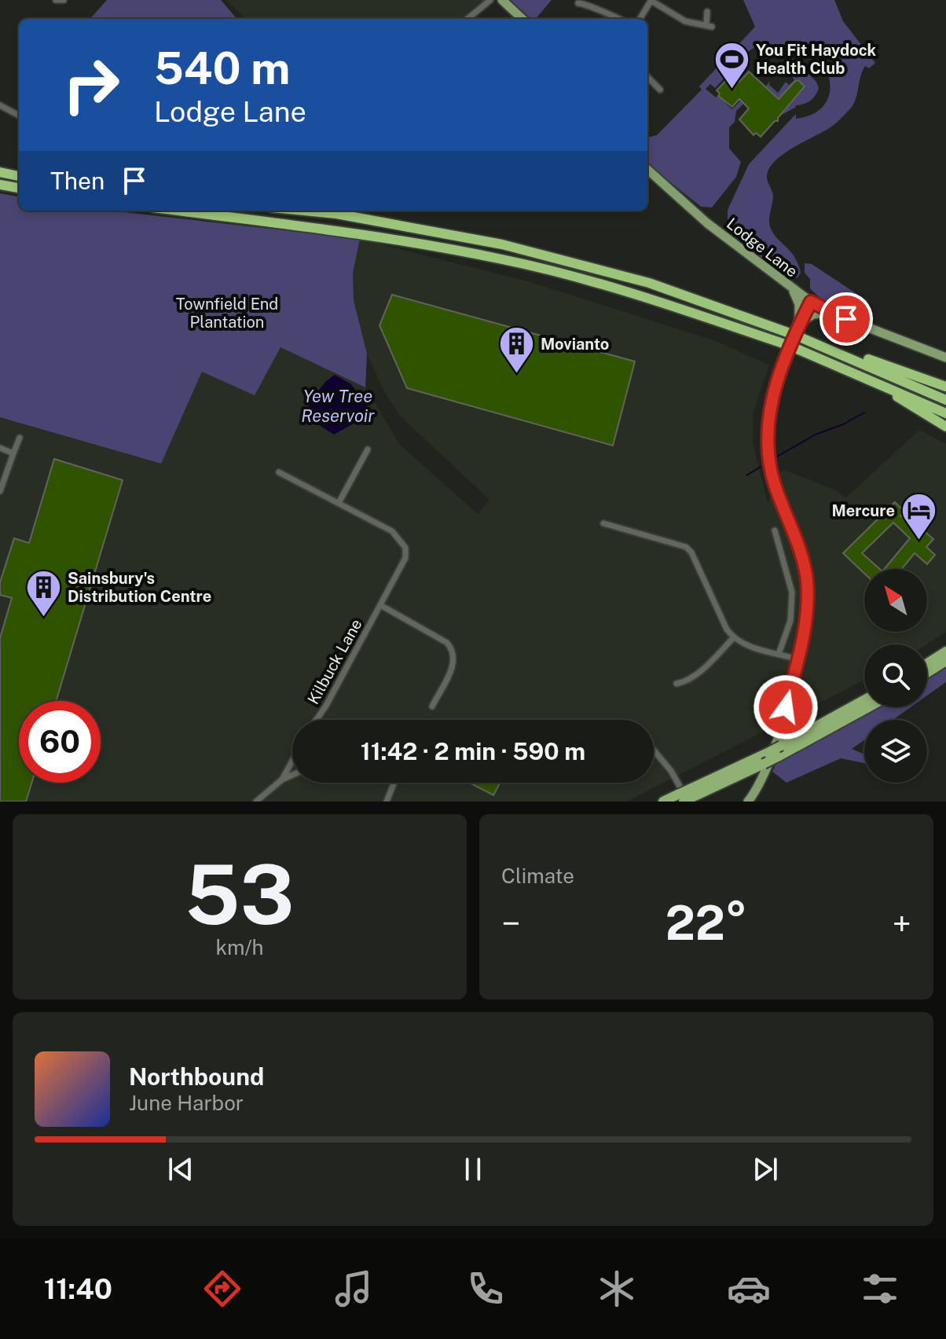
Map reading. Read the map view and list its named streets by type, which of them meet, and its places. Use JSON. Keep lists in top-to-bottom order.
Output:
{
  "streets": {
    "main road": ["Lodge Lane"],
    "street": ["Kilbuck Lane"]
  },
  "water": ["Yew Tree Reservoir"],
  "parks": ["Townfield End Plantation"],
  "places": {
    "sports": ["You Fit Haydock Health Club"],
    "building": ["Movianto", "Sainsbury's Distribution Centre"],
    "hotel": ["Mercure"]
  },
  "north": "top left",
  "page": {
    "turn": ["540 m", "Lodge Lane"],
    "then": "Then",
    "limit": "60",
    "trip": "11:42 · 2 min · 590 m",
    "tile": [
      ["53", "km/h"],
      "Climate"
    ],
    "heat": ["−", "22°", "+"],
    "song": ["Northbound", "June Harbor"],
    "tabs": "11:40"
  }
}
